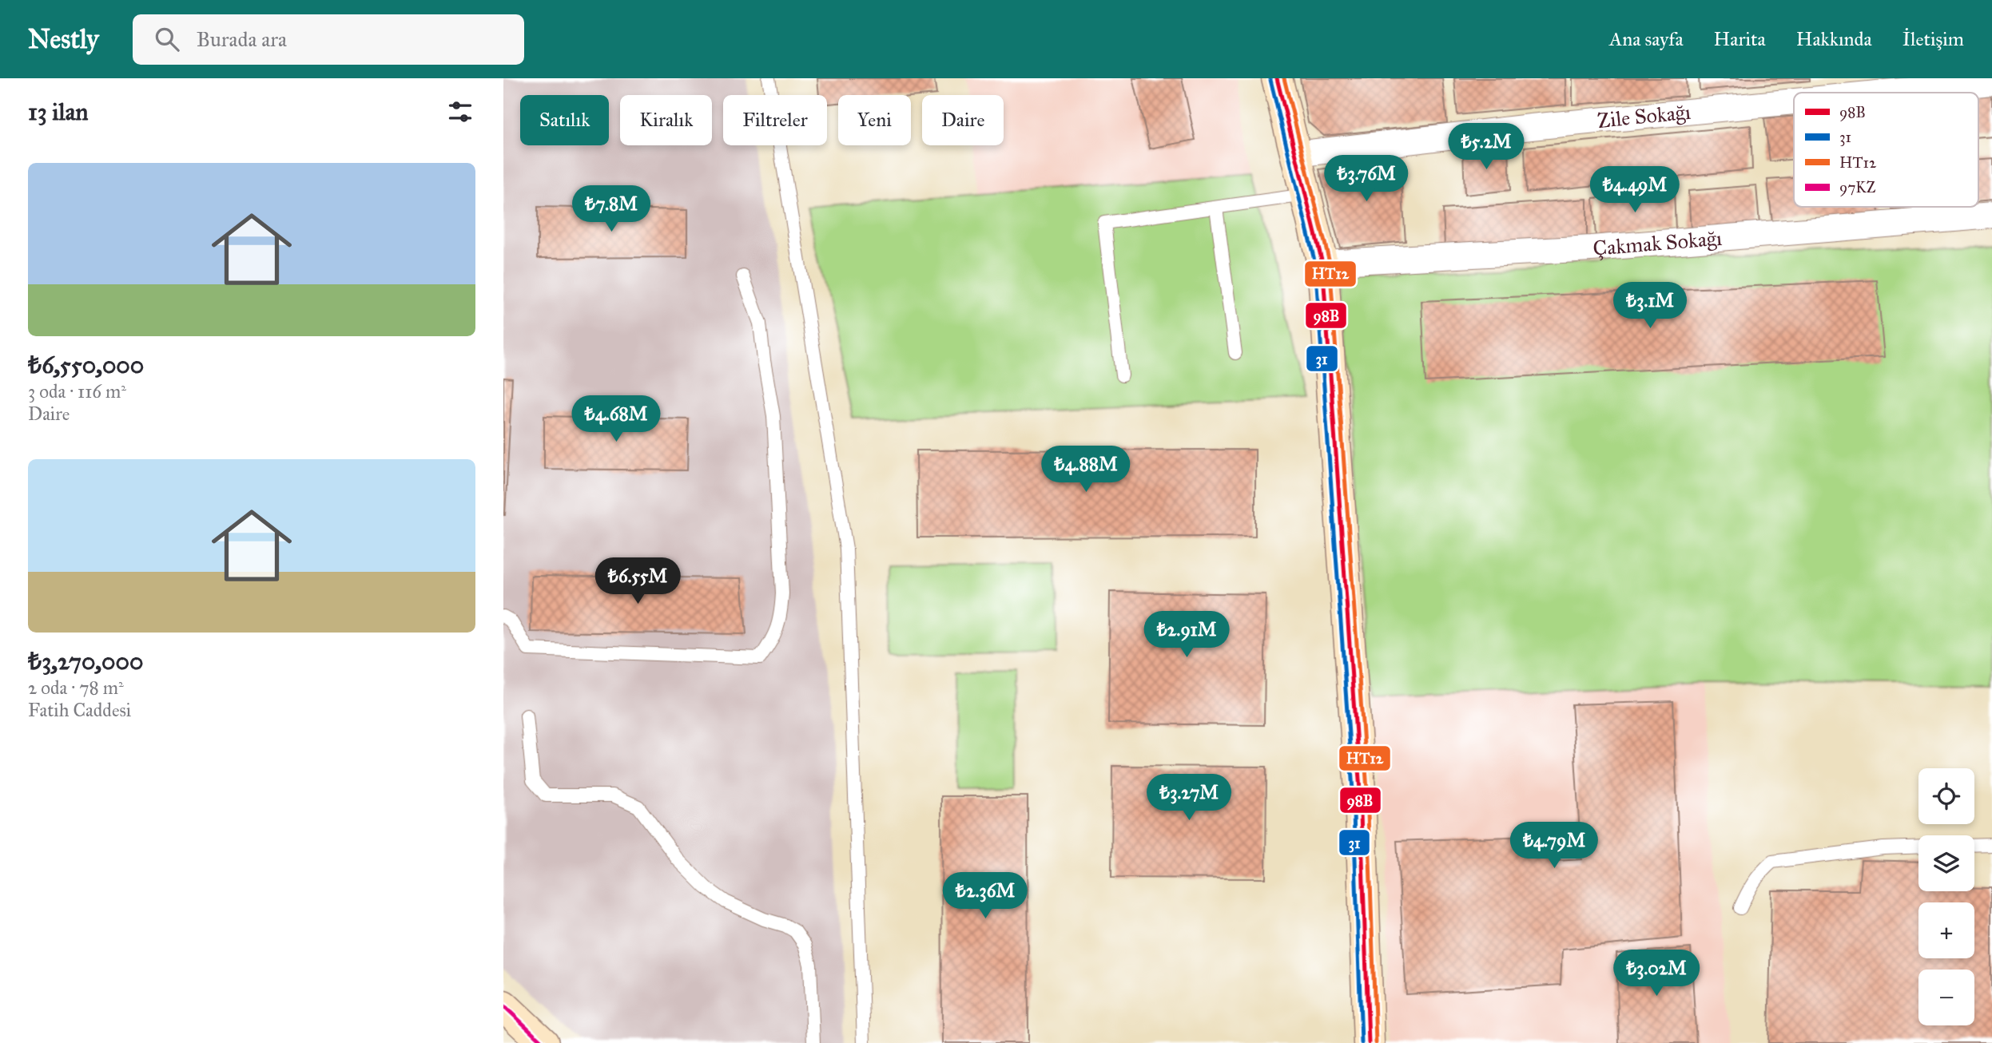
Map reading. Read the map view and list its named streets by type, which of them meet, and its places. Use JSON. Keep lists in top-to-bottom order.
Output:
{
  "streets": {
    "street": ["Zile Sokağı", "Çakmak Sokağı"]
  },
  "lines": [
    "transit line 98B",
    "transit line HT12",
    "transit line 31",
    "transit line 97KZ"
  ],
  "legend": [
    "98B",
    "31",
    "HT12",
    "97KZ"
  ],
  "page": {
    "header": "Nestly",
    "search": "Burada ara",
    "nav": [
      "Ana sayfa",
      "Harita",
      "Hakkında",
      "İletişim"
    ],
    "heading": "13 ilan",
    "chip": [
      "Satılık",
      "Kiralık",
      "Filtreler",
      "Yeni",
      "Daire"
    ],
    "price": [
      "₺5.2M",
      "₺3.76M",
      "₺4.49M",
      "₺7.8M",
      "₺3.1M",
      "₺4.68M",
      "₺4.88M",
      "₺6.55M",
      "₺2.91M",
      "₺3.27M",
      "₺4.79M",
      "₺2.36M",
      "₺3.02M"
    ],
    "list": [
      {
        "name": "₺6,550,000",
        "note": "3 oda · 116 m² · Daire"
      },
      {
        "name": "₺3,270,000",
        "note": "2 oda · 78 m² · Fatih Caddesi"
      }
    ],
    "map_buttons": ["+", "−"]
  }
}
